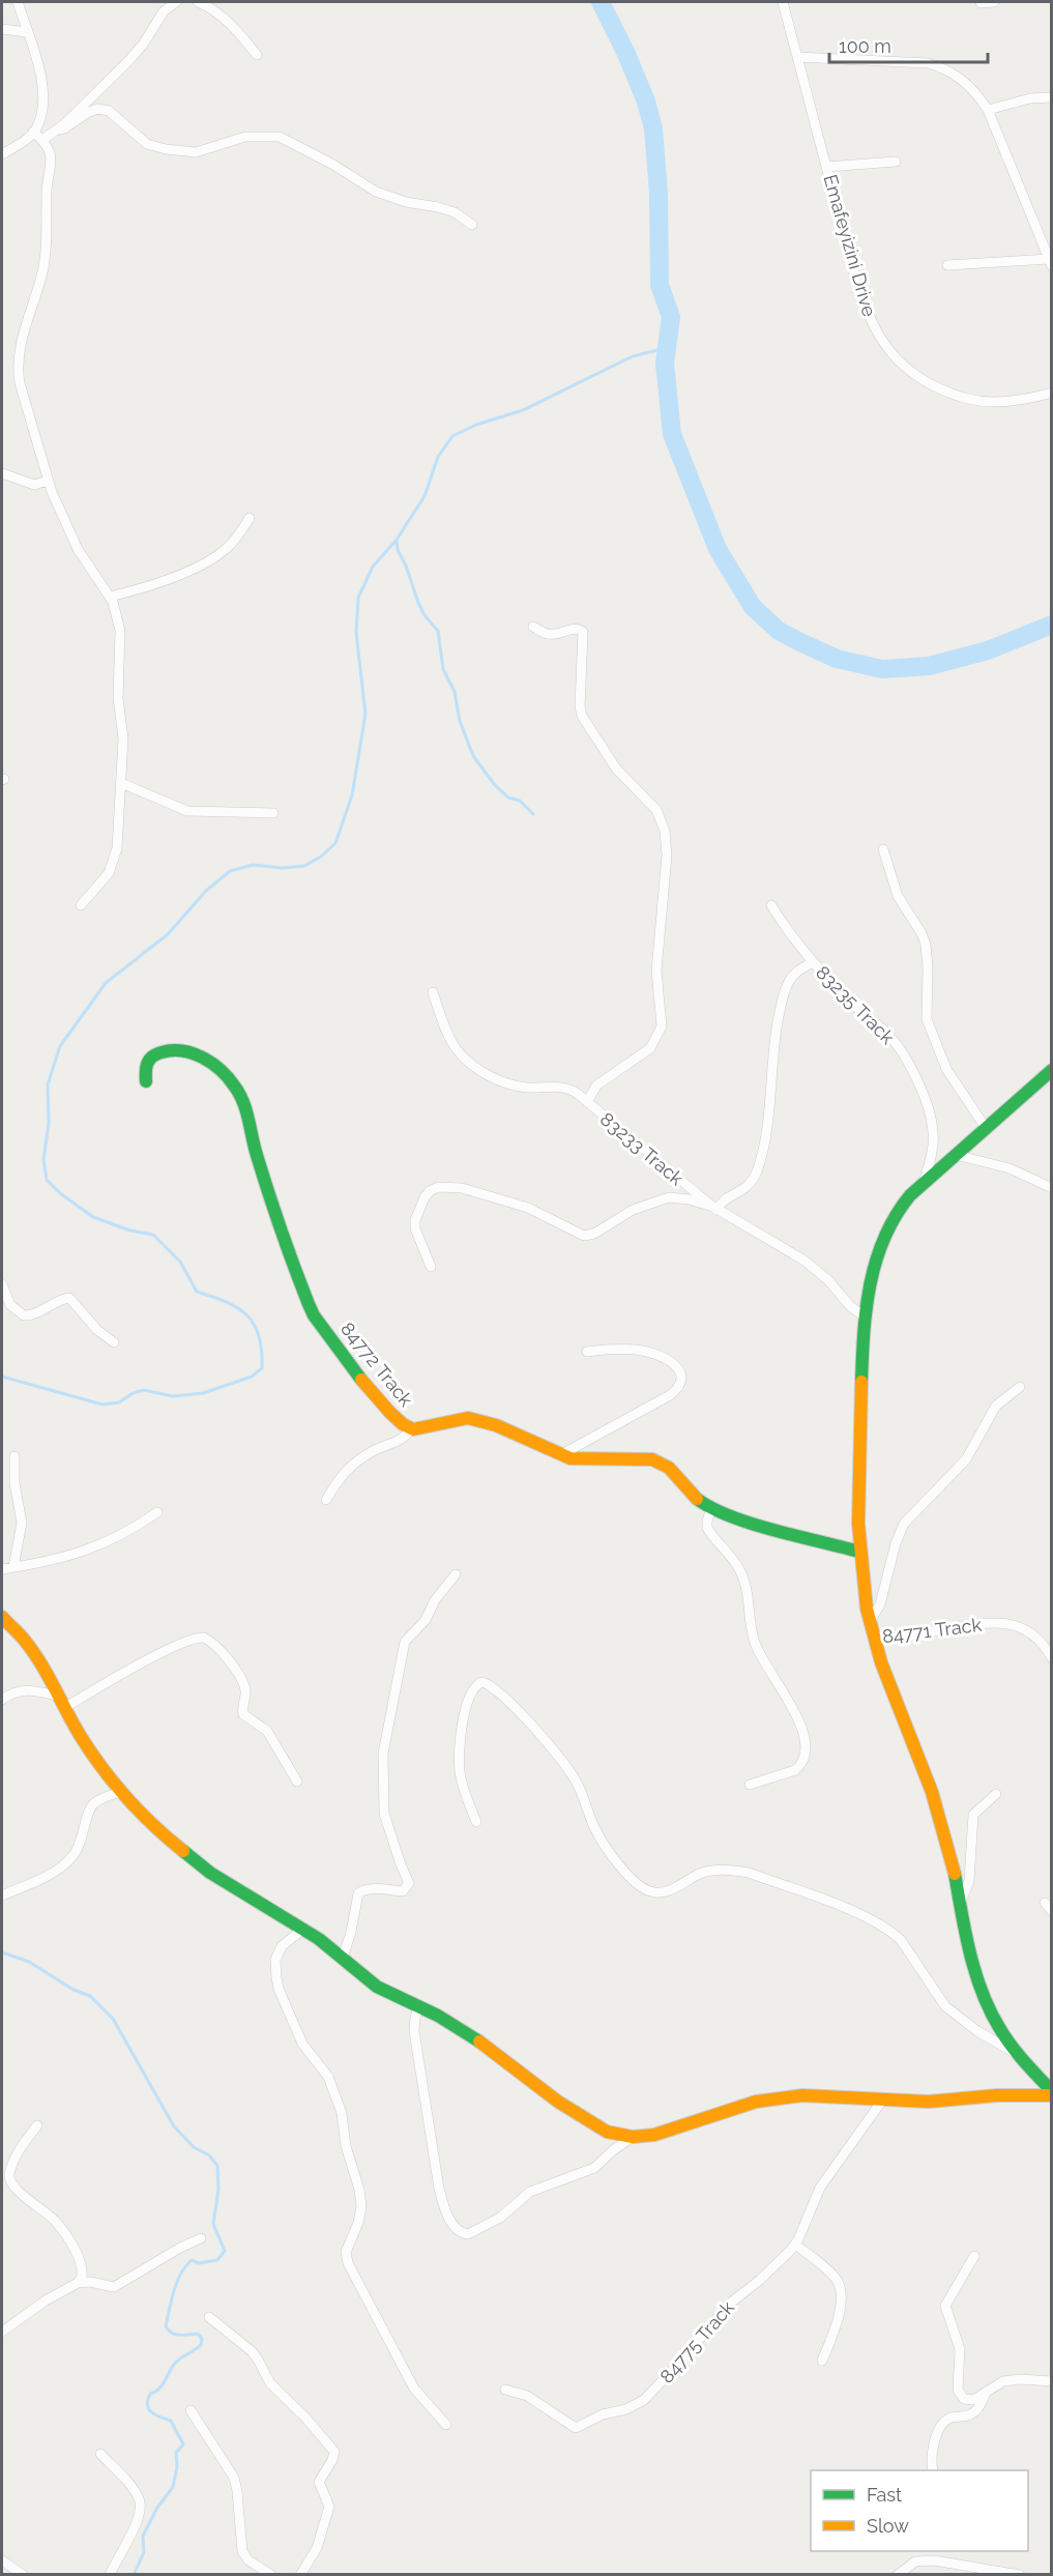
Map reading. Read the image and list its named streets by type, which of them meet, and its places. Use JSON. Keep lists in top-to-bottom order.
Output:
{
  "streets": {
    "street": [
      "Emafeyizini Drive",
      "83235 Track",
      "83233 Track",
      "84772 Track",
      "84771 Track",
      "84775 Track"
    ]
  },
  "legend": ["Fast", "Slow"],
  "scale_bar": "100 m"
}
